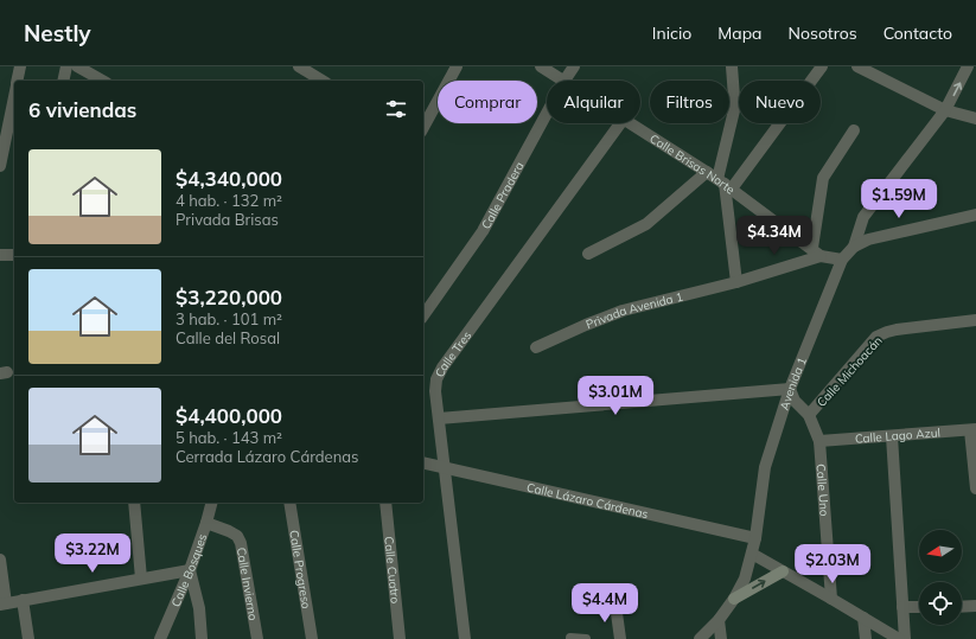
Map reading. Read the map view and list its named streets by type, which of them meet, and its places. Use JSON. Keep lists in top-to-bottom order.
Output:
{
  "streets": {
    "street": [
      "Calle Brisas Norte",
      "Calle Pradera",
      "Privada Avenida 1",
      "Calle Tres",
      "Calle Michoacán",
      "Avenida 1",
      "Calle Lago Azul",
      "Calle Uno",
      "Calle Lázaro Cárdenas",
      "Calle Progreso",
      "Calle Cuatro",
      "Calle Bosques",
      "Calle Invierno"
    ]
  },
  "crossings": [
    ["Calle Brisas Norte", "Calle Pradera"],
    ["Calle Brisas Norte", "Privada Avenida 1"],
    ["Calle Brisas Norte", "Avenida 1"],
    ["Calle Tres", "Calle Lázaro Cárdenas"],
    ["Calle Michoacán", "Calle Uno"],
    ["Avenida 1", "Calle Uno"],
    ["Avenida 1", "Calle Lázaro Cárdenas"],
    ["Calle Lago Azul", "Calle Uno"],
    ["Calle Bosques", "Calle Invierno"]
  ],
  "north": "left",
  "page": {
    "header": "Nestly",
    "nav": [
      "Inicio",
      "Mapa",
      "Nosotros",
      "Contacto"
    ],
    "chip": [
      "Comprar",
      "Alquilar",
      "Filtros",
      "Nuevo"
    ],
    "heading": "6 viviendas",
    "list": [
      {
        "name": "$4,340,000",
        "note": "4 hab. · 132 m² · Privada Brisas"
      },
      {
        "name": "$3,220,000",
        "note": "3 hab. · 101 m² · Calle del Rosal"
      },
      {
        "name": "$4,400,000",
        "note": "5 hab. · 143 m² · Cerrada Lázaro Cárdenas"
      }
    ],
    "price": [
      "$1.59M",
      "$4.34M",
      "$3.01M",
      "$3.22M",
      "$2.03M",
      "$4.4M"
    ]
  }
}
